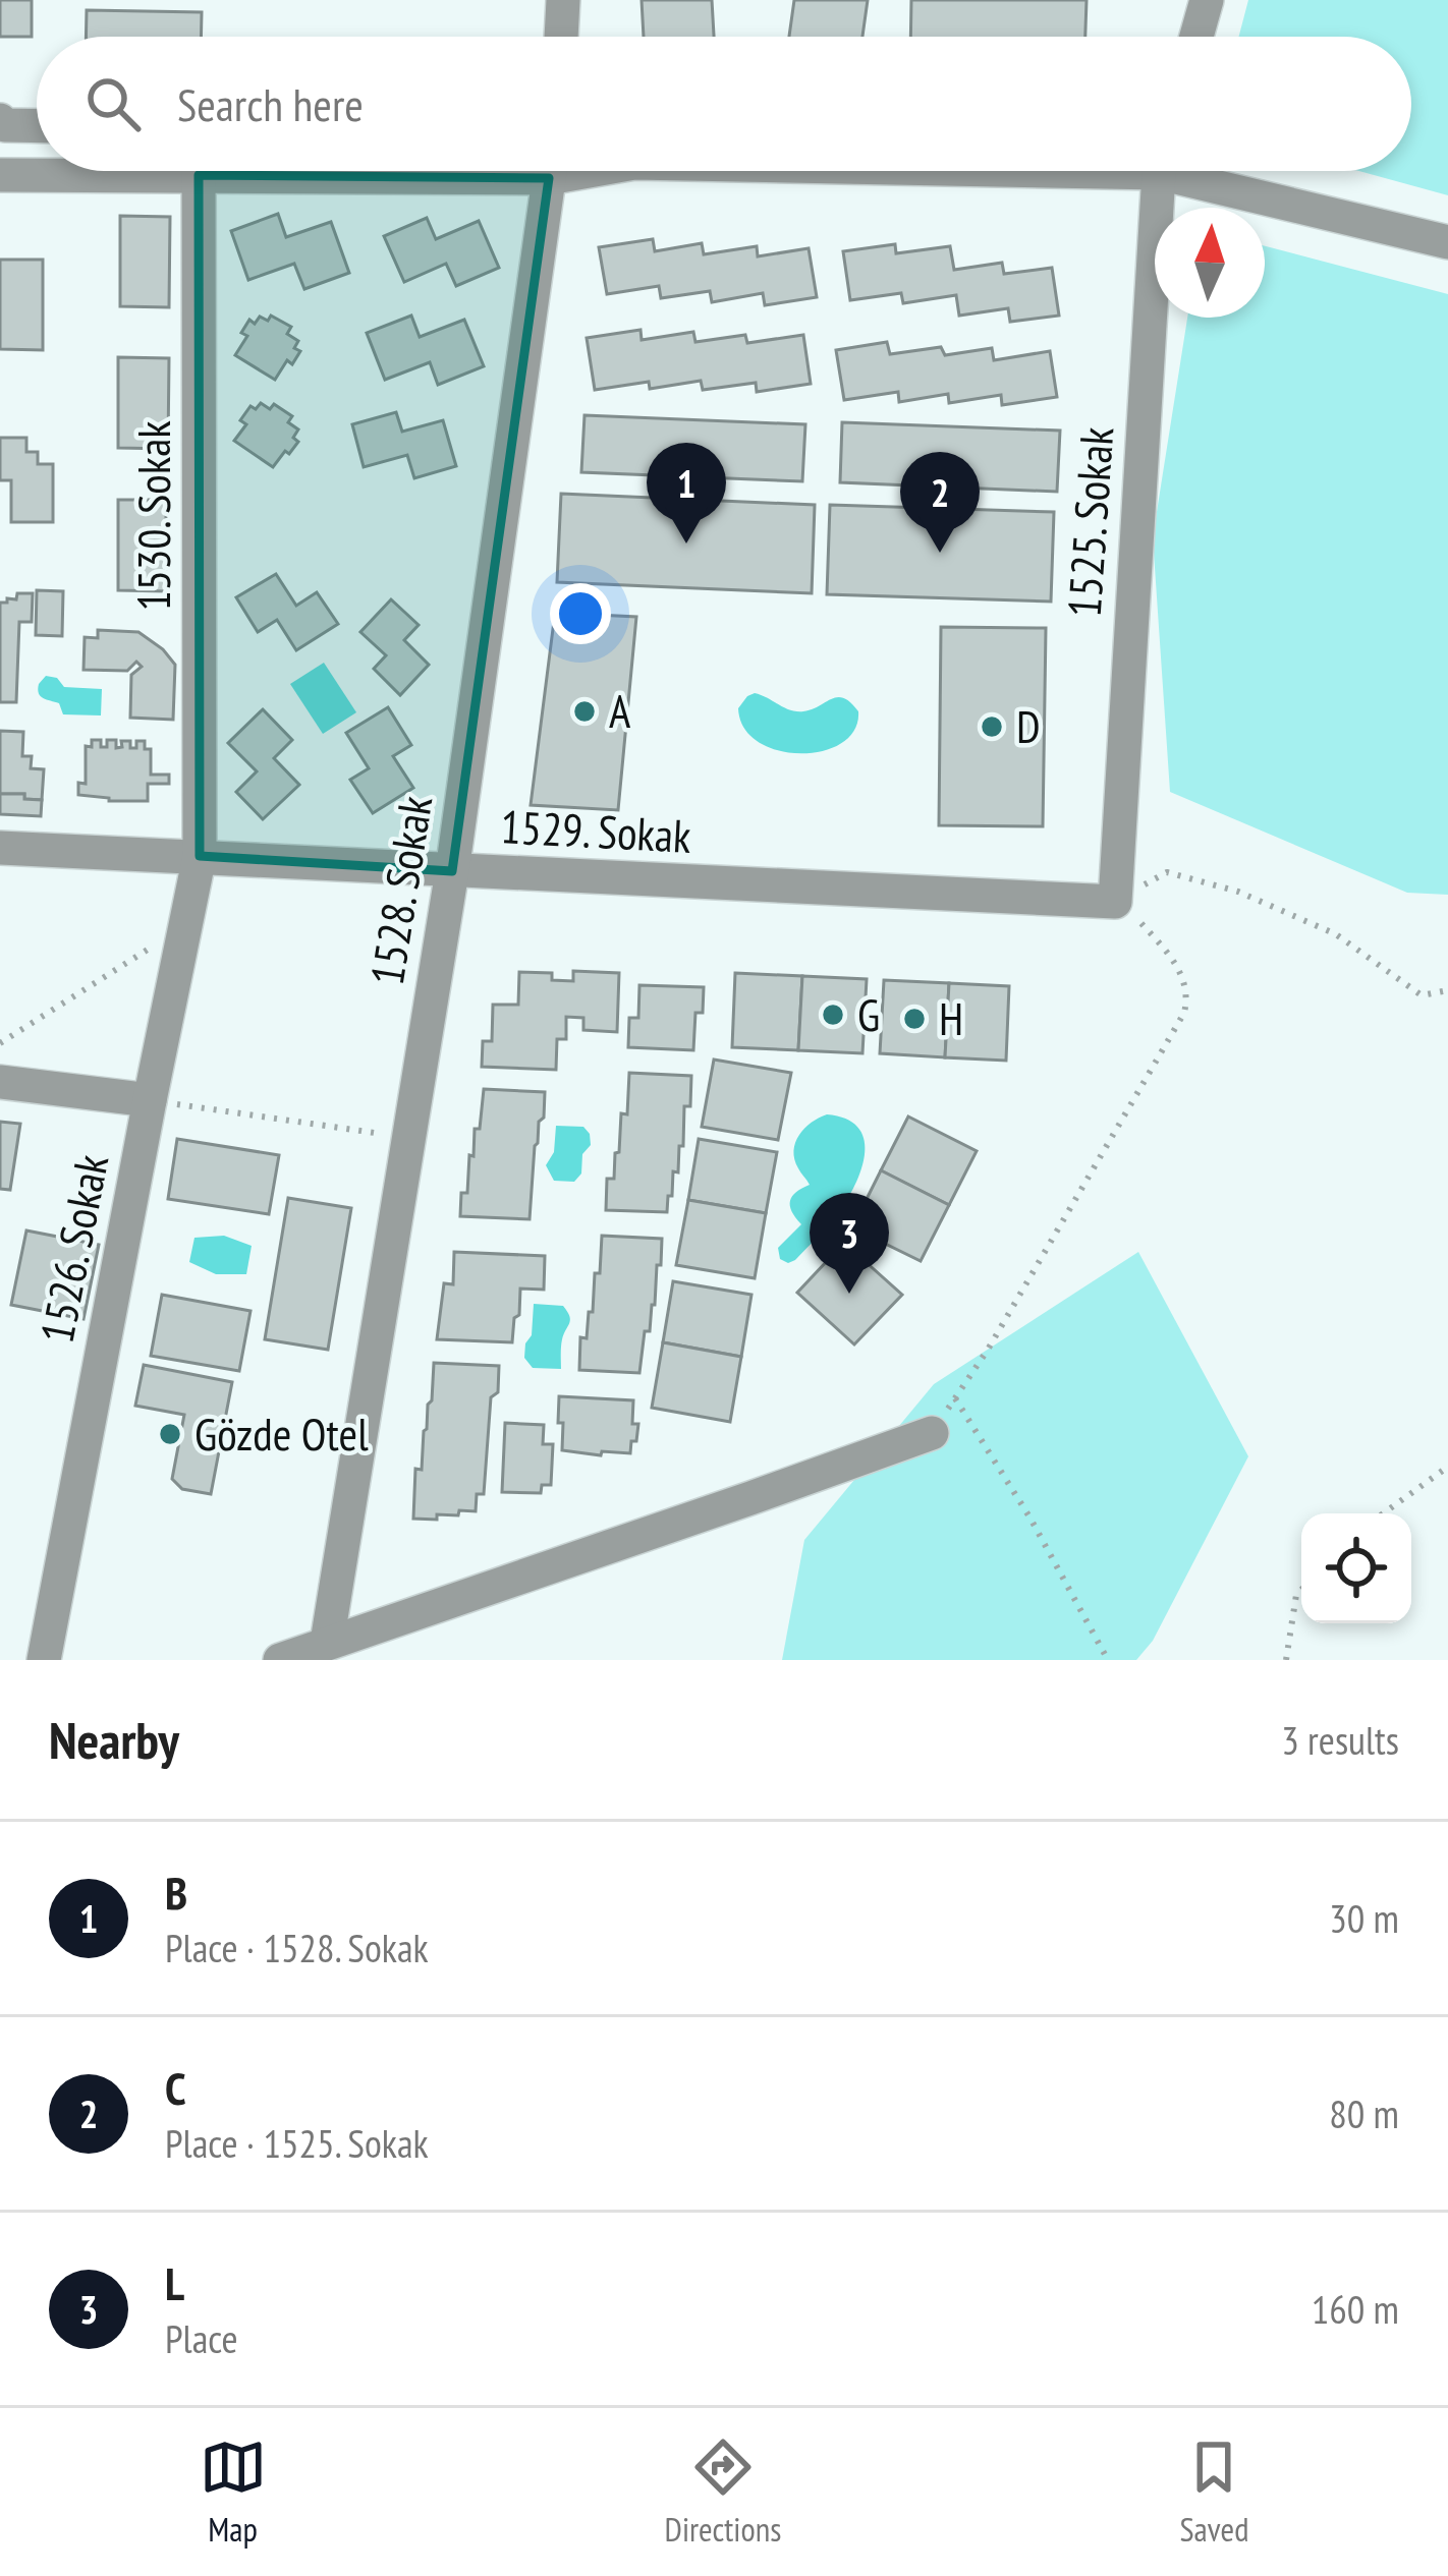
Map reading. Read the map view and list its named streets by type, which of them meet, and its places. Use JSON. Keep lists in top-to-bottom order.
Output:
{
  "streets": {
    "street": [
      "1530. Sokak",
      "1525. Sokak",
      "1529. Sokak",
      "1528. Sokak",
      "1526. Sokak"
    ]
  },
  "crossings": [
    ["1530. Sokak", "1529. Sokak"],
    ["1530. Sokak", "1526. Sokak"],
    ["1525. Sokak", "1529. Sokak"],
    ["1529. Sokak", "1528. Sokak"],
    ["1529. Sokak", "1526. Sokak"]
  ],
  "places": [
    "A",
    "D",
    "G",
    "H",
    "Gözde Otel"
  ],
  "north": "top",
  "page": {
    "search": "Search here",
    "pins": ["1", "2", "3"],
    "heading": ["Nearby", "3 results"],
    "list": [
      {
        "mark": "1",
        "name": "B",
        "note": "Place · 1528. Sokak",
        "value": "30 m"
      },
      {
        "mark": "2",
        "name": "C",
        "note": "Place · 1525. Sokak",
        "value": "80 m"
      },
      {
        "mark": "3",
        "name": "L",
        "note": "Place",
        "value": "160 m"
      }
    ],
    "nav": ["Map", "Directions", "Saved"]
  }
}
